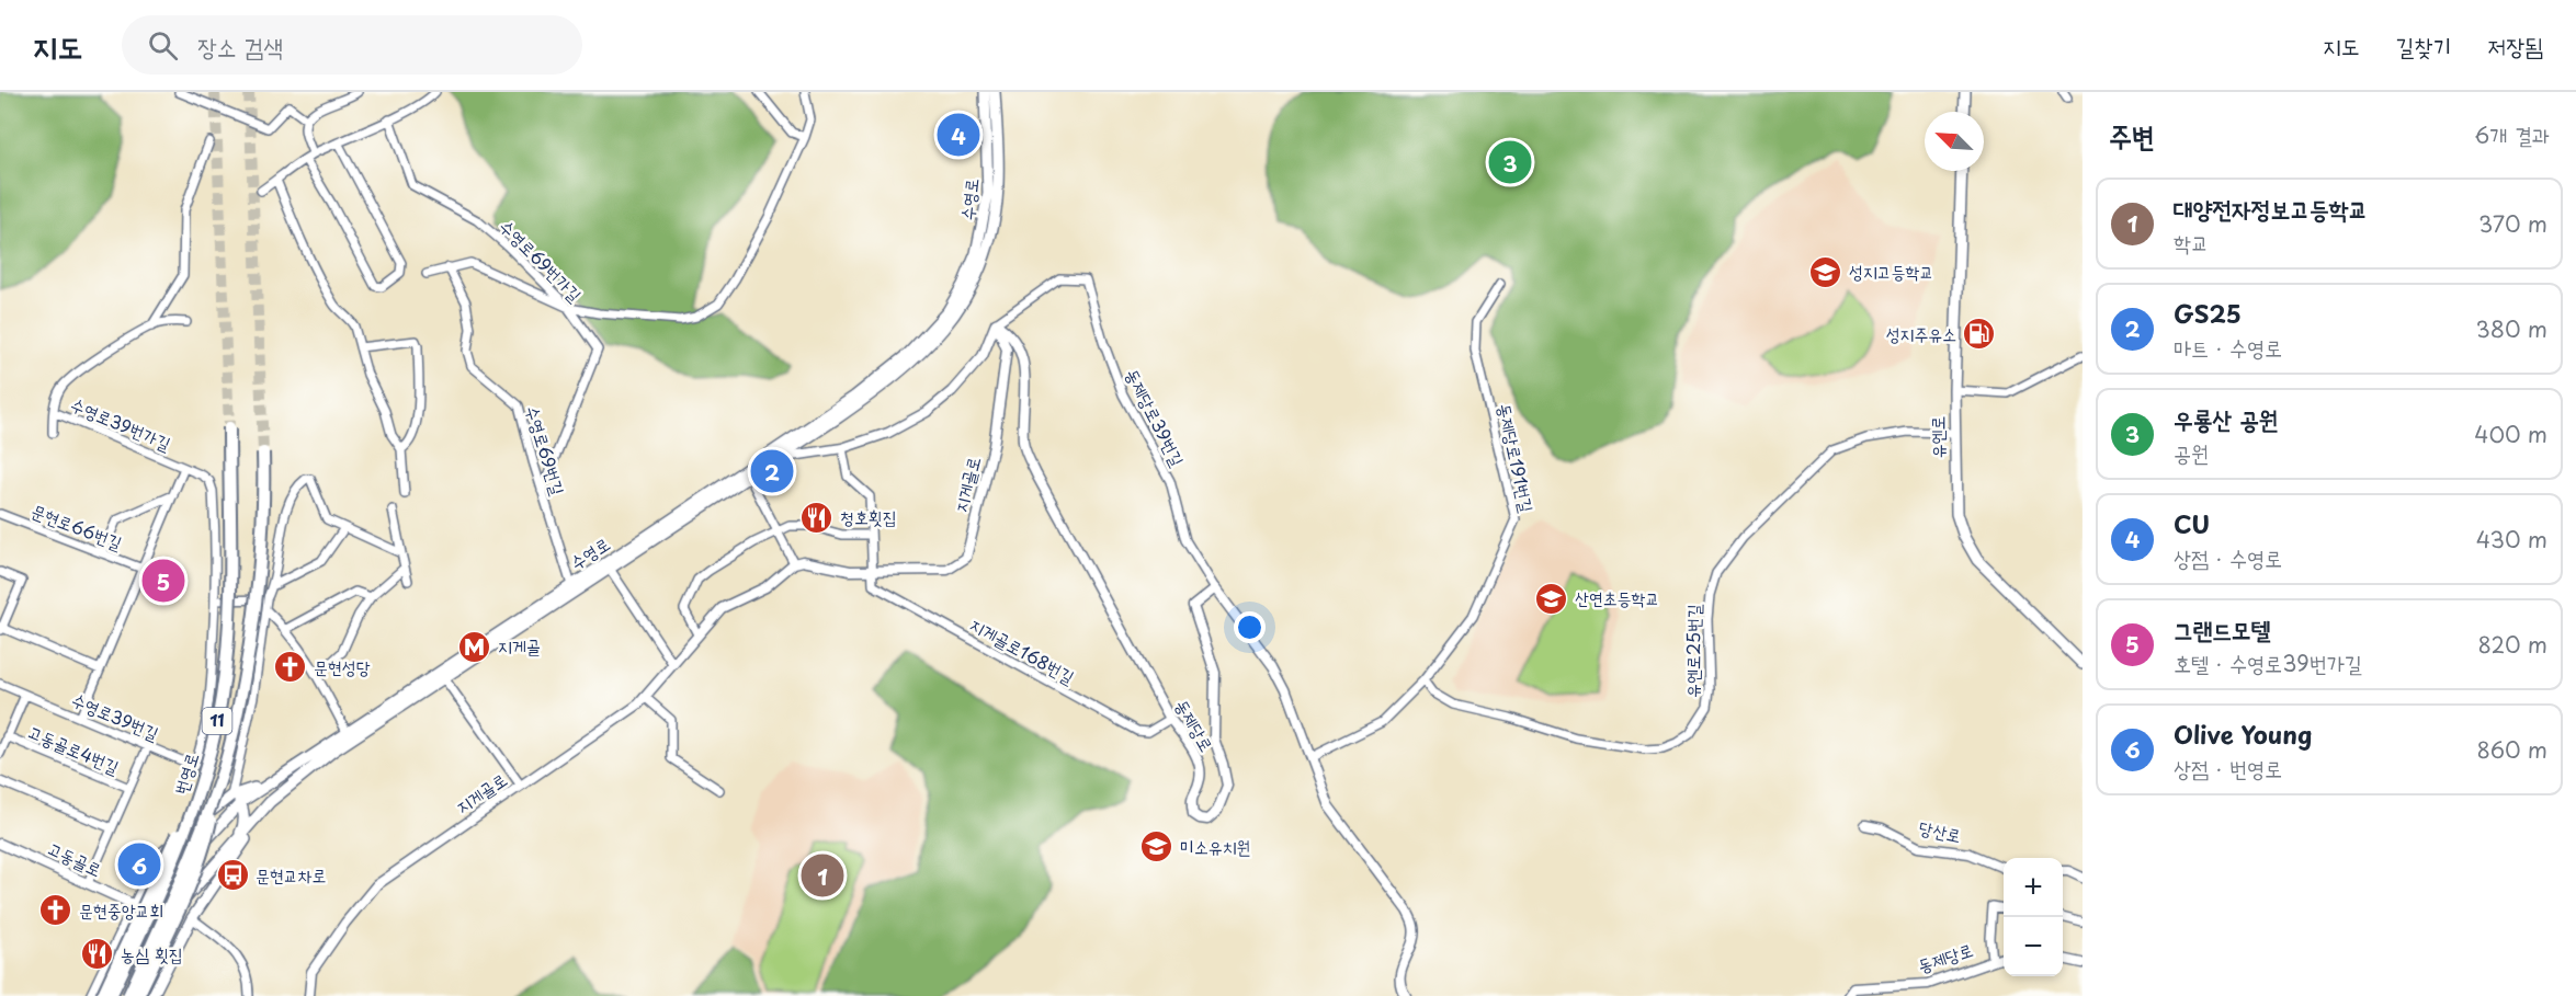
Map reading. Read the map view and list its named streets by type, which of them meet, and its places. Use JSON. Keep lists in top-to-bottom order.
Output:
{
  "streets": {
    "highway": ["11", "번영로"],
    "main road": ["수영로", "유엔로"],
    "street": [
      "수영로69번가길",
      "동제당로39번길",
      "수영로39번가길",
      "수영로69번길",
      "동제당로191번길",
      "지게골로",
      "문현로66번길",
      "지게골로168번길",
      "유엔로25번길",
      "수영로39번길",
      "동제당로",
      "고동골로4번길",
      "당산로",
      "고동골로"
    ]
  },
  "crossings": [
    ["수영로", "수영로69번길"],
    ["수영로", "지게골로"],
    ["수영로", "번영로"],
    ["수영로69번가길", "수영로69번길"],
    ["동제당로39번길", "지게골로"],
    ["동제당로39번길", "동제당로"],
    ["수영로39번가길", "문현로66번길"],
    ["수영로39번가길", "수영로39번길"],
    ["유엔로", "유엔로25번길"],
    ["동제당로191번길", "유엔로25번길"],
    ["지게골로", "지게골로168번길"],
    ["지게골로", "동제당로"],
    ["지게골로168번길", "동제당로"],
    ["수영로39번길", "고동골로4번길"],
    ["고동골로4번길", "고동골로"]
  ],
  "places": {
    "school or university": ["성지고등학교", "산연초등학교", "미소유치원"],
    "fuel station": ["성지주유소"],
    "restaurant": ["청호횟집", "농심 횟집"],
    "metro station": ["지게골"],
    "church": ["문현성당", "문현중앙교회"],
    "bus stop": ["문현교차로"]
  },
  "north": "top left",
  "page": {
    "header": "지도",
    "search": "장소 검색",
    "nav": ["지도", "길찾기", "저장됨"],
    "heading": ["주변", "6개 결과"],
    "pins": [
      "4",
      "3",
      "2",
      "5",
      "6",
      "1"
    ],
    "list": [
      {
        "mark": "1",
        "name": "대양전자정보고등학교",
        "note": "학교",
        "value": "370 m"
      },
      {
        "mark": "2",
        "name": "GS25",
        "note": "마트 · 수영로",
        "value": "380 m"
      },
      {
        "mark": "3",
        "name": "우룡산 공원",
        "note": "공원",
        "value": "400 m"
      },
      {
        "mark": "4",
        "name": "CU",
        "note": "상점 · 수영로",
        "value": "430 m"
      },
      {
        "mark": "5",
        "name": "그랜드모텔",
        "note": "호텔 · 수영로39번가길",
        "value": "820 m"
      },
      {
        "mark": "6",
        "name": "Olive Young",
        "note": "상점 · 번영로",
        "value": "860 m"
      }
    ],
    "map_buttons": ["+", "−"]
  }
}
